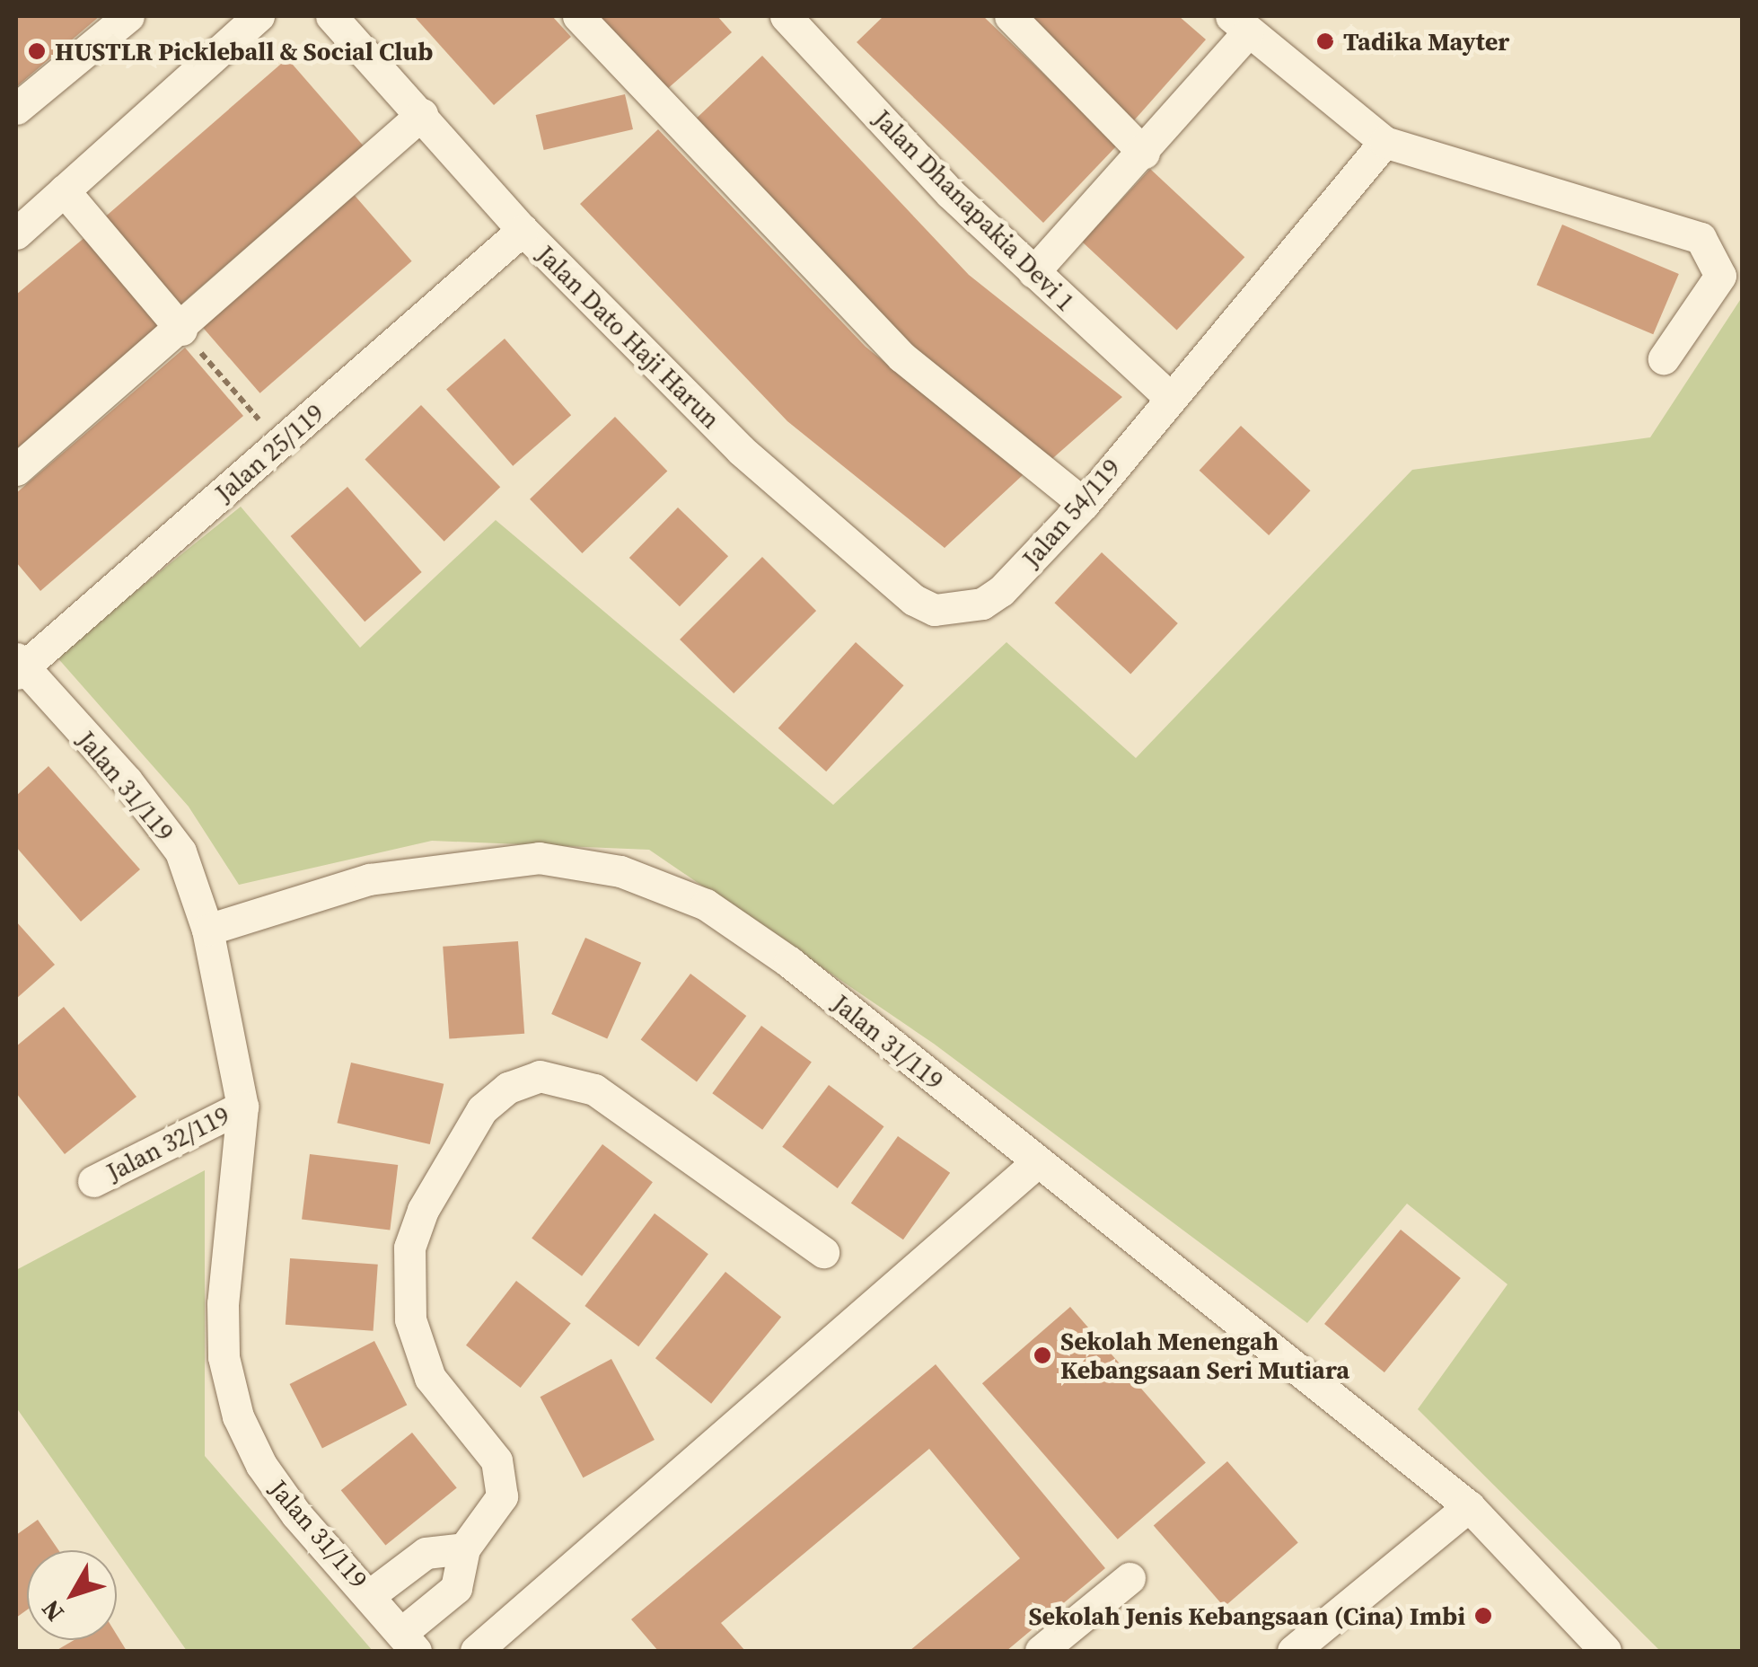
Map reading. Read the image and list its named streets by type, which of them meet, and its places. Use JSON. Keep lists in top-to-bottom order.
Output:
{
  "streets": {
    "street": [
      "Jalan Dhanapakia Devi 1",
      "Jalan Dato Haji Harun",
      "Jalan 25/119",
      "Jalan 54/119",
      "Jalan 31/119",
      "Jalan 32/119"
    ]
  },
  "crossings": [
    ["Jalan Dhanapakia Devi 1", "Jalan 54/119"],
    ["Jalan Dato Haji Harun", "Jalan 25/119"],
    ["Jalan Dato Haji Harun", "Jalan 54/119"],
    ["Jalan 25/119", "Jalan 31/119"],
    ["Jalan 31/119", "Jalan 32/119"]
  ],
  "places": [
    "Tadika Mayter",
    "HUSTLR Pickleball & Social Club",
    "Sekolah Menengah Kebangsaan Seri Mutiara",
    "Sekolah Jenis Kebangsaan (Cina) Imbi"
  ],
  "north": "bottom left"
}
